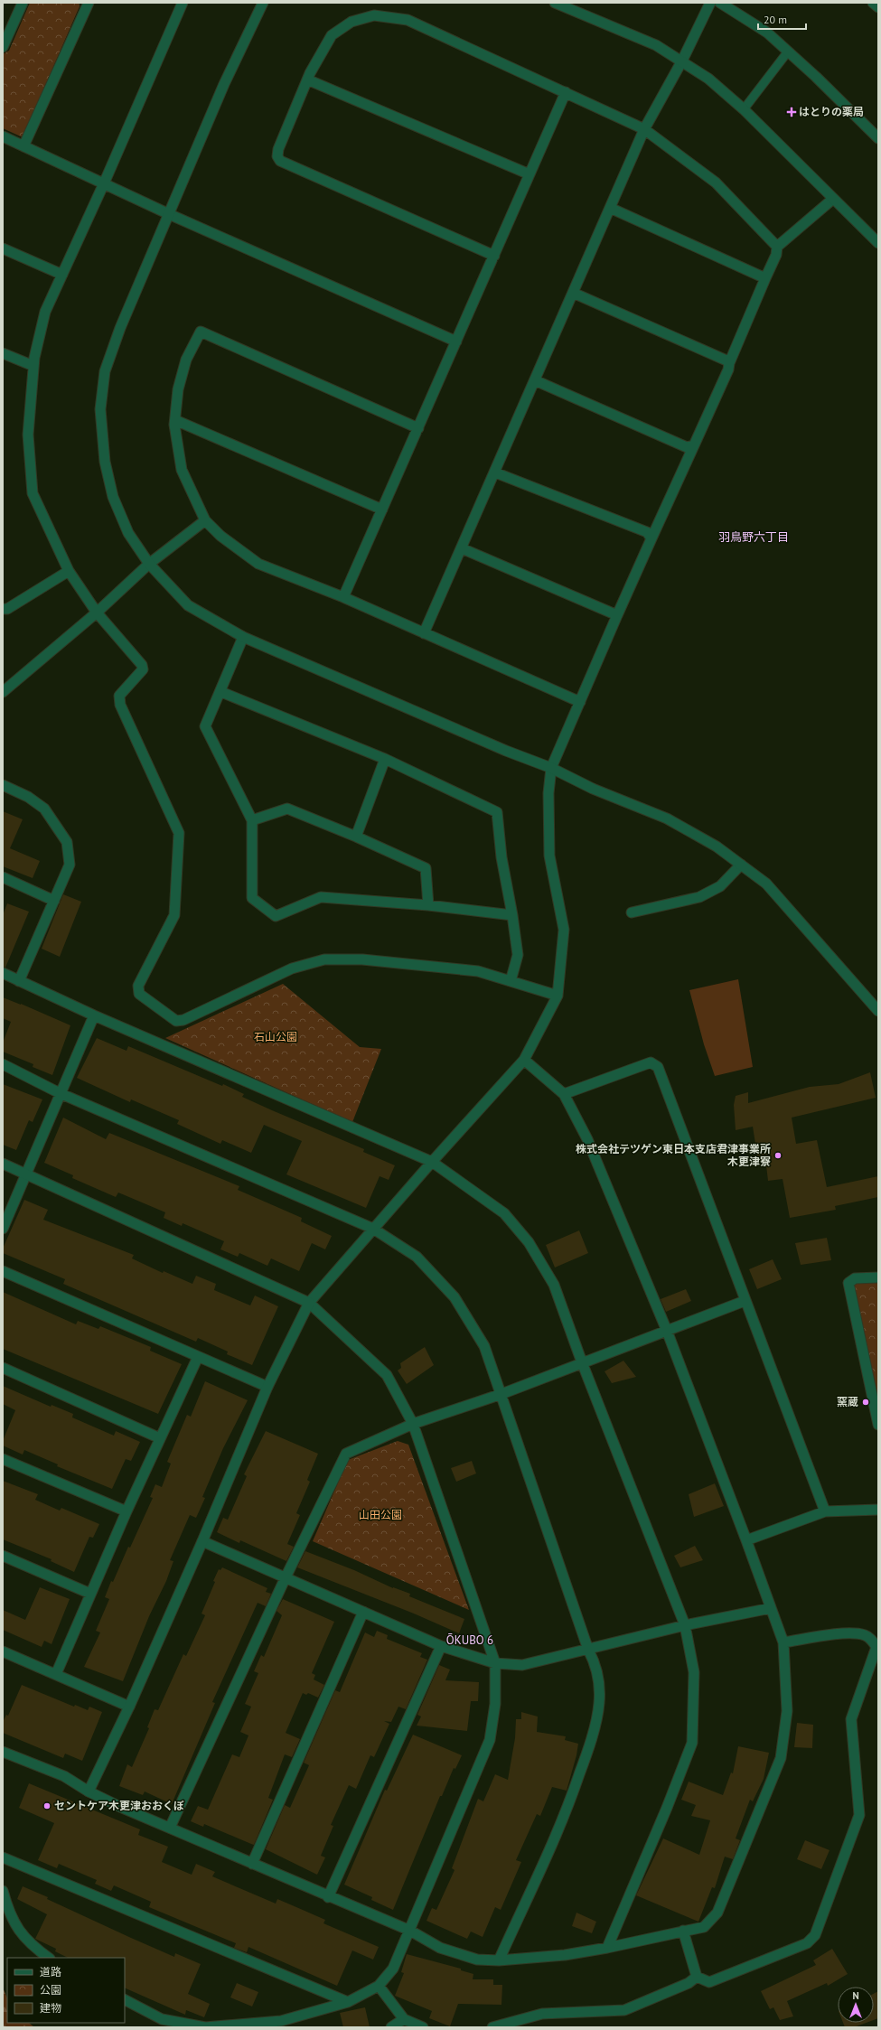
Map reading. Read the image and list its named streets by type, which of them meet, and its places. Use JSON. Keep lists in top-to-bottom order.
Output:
{
  "districts": ["羽鳥野六丁目", "ŌKUBO 6"],
  "parks": ["石山公園", "山田公園"],
  "places": {
    "health": ["はとりの薬局"],
    "other": ["株式会社テツゲン東日本支店君津事業所 木更津寮", "窯蔵", "セントケア木更津おおくぼ"]
  },
  "legend": ["道路", "公園", "建物"],
  "scale_bar": "20 m",
  "north": "top"
}
